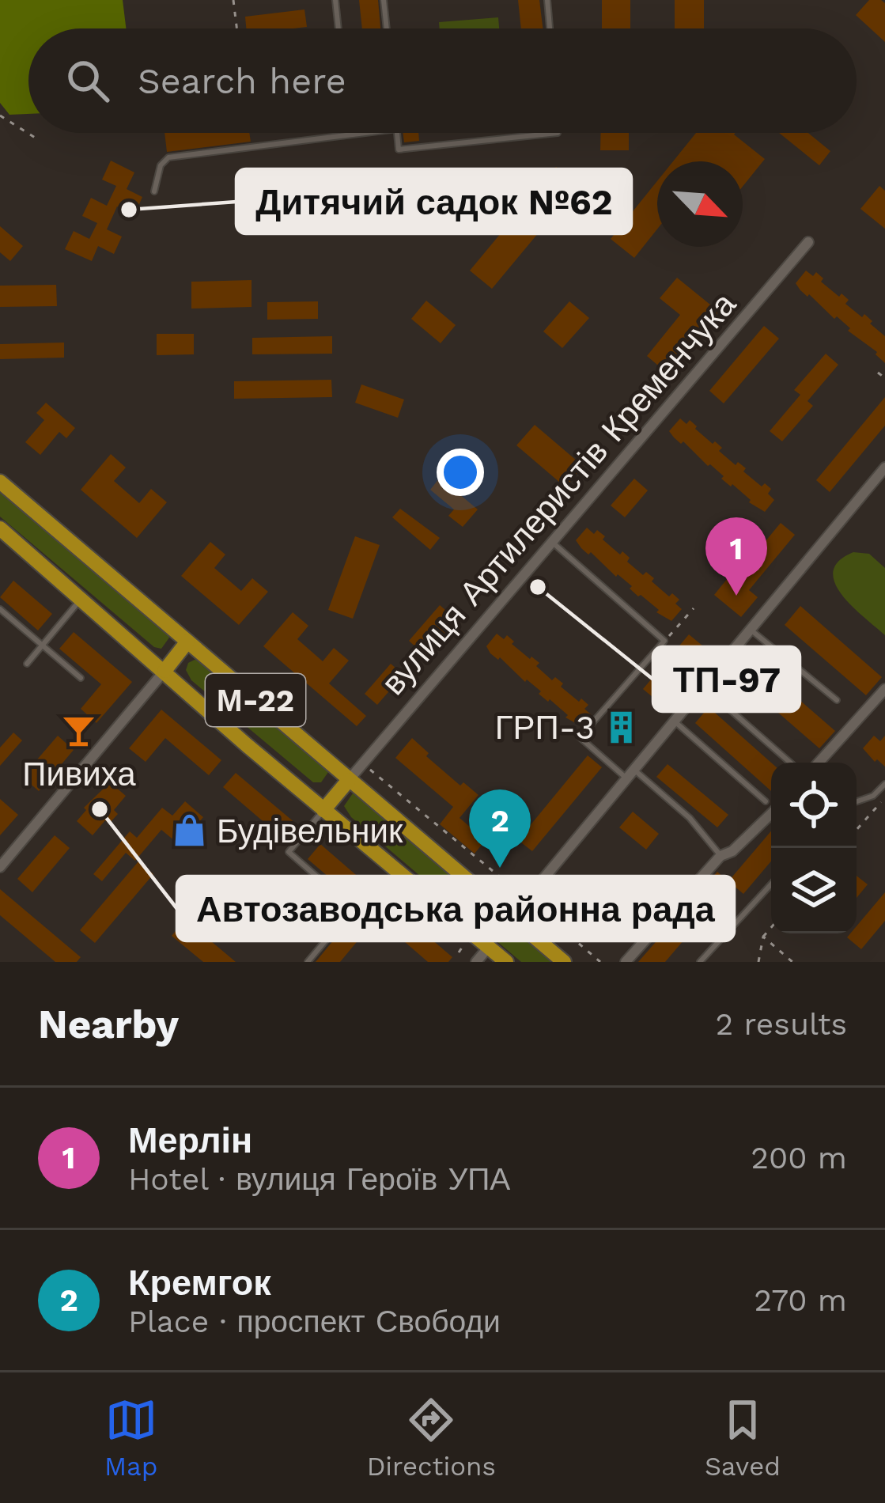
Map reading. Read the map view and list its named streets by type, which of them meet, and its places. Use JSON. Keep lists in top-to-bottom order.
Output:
{
  "streets": {
    "highway": ["М-22"],
    "street": ["вулиця Артилеристів Кременчука"]
  },
  "crossings": [
    ["вулиця Артилеристів Кременчука", "М-22"]
  ],
  "places": {
    "other": ["Дитячий садок №62", "ТП-97", "Автозаводська районна рада"],
    "building": ["ГРП-3"],
    "bar": ["Пивиха"],
    "shop": ["Будівельник"]
  },
  "north": "bottom right",
  "page": {
    "search": "Search here",
    "pins": ["1", "2"],
    "heading": ["Nearby", "2 results"],
    "list": [
      {
        "mark": "1",
        "name": "Мерлін",
        "note": "Hotel · вулиця Героїв УПА",
        "value": "200 m"
      },
      {
        "mark": "2",
        "name": "Кремгок",
        "note": "Place · проспект Свободи",
        "value": "270 m"
      }
    ],
    "nav": ["Map", "Directions", "Saved"]
  }
}
